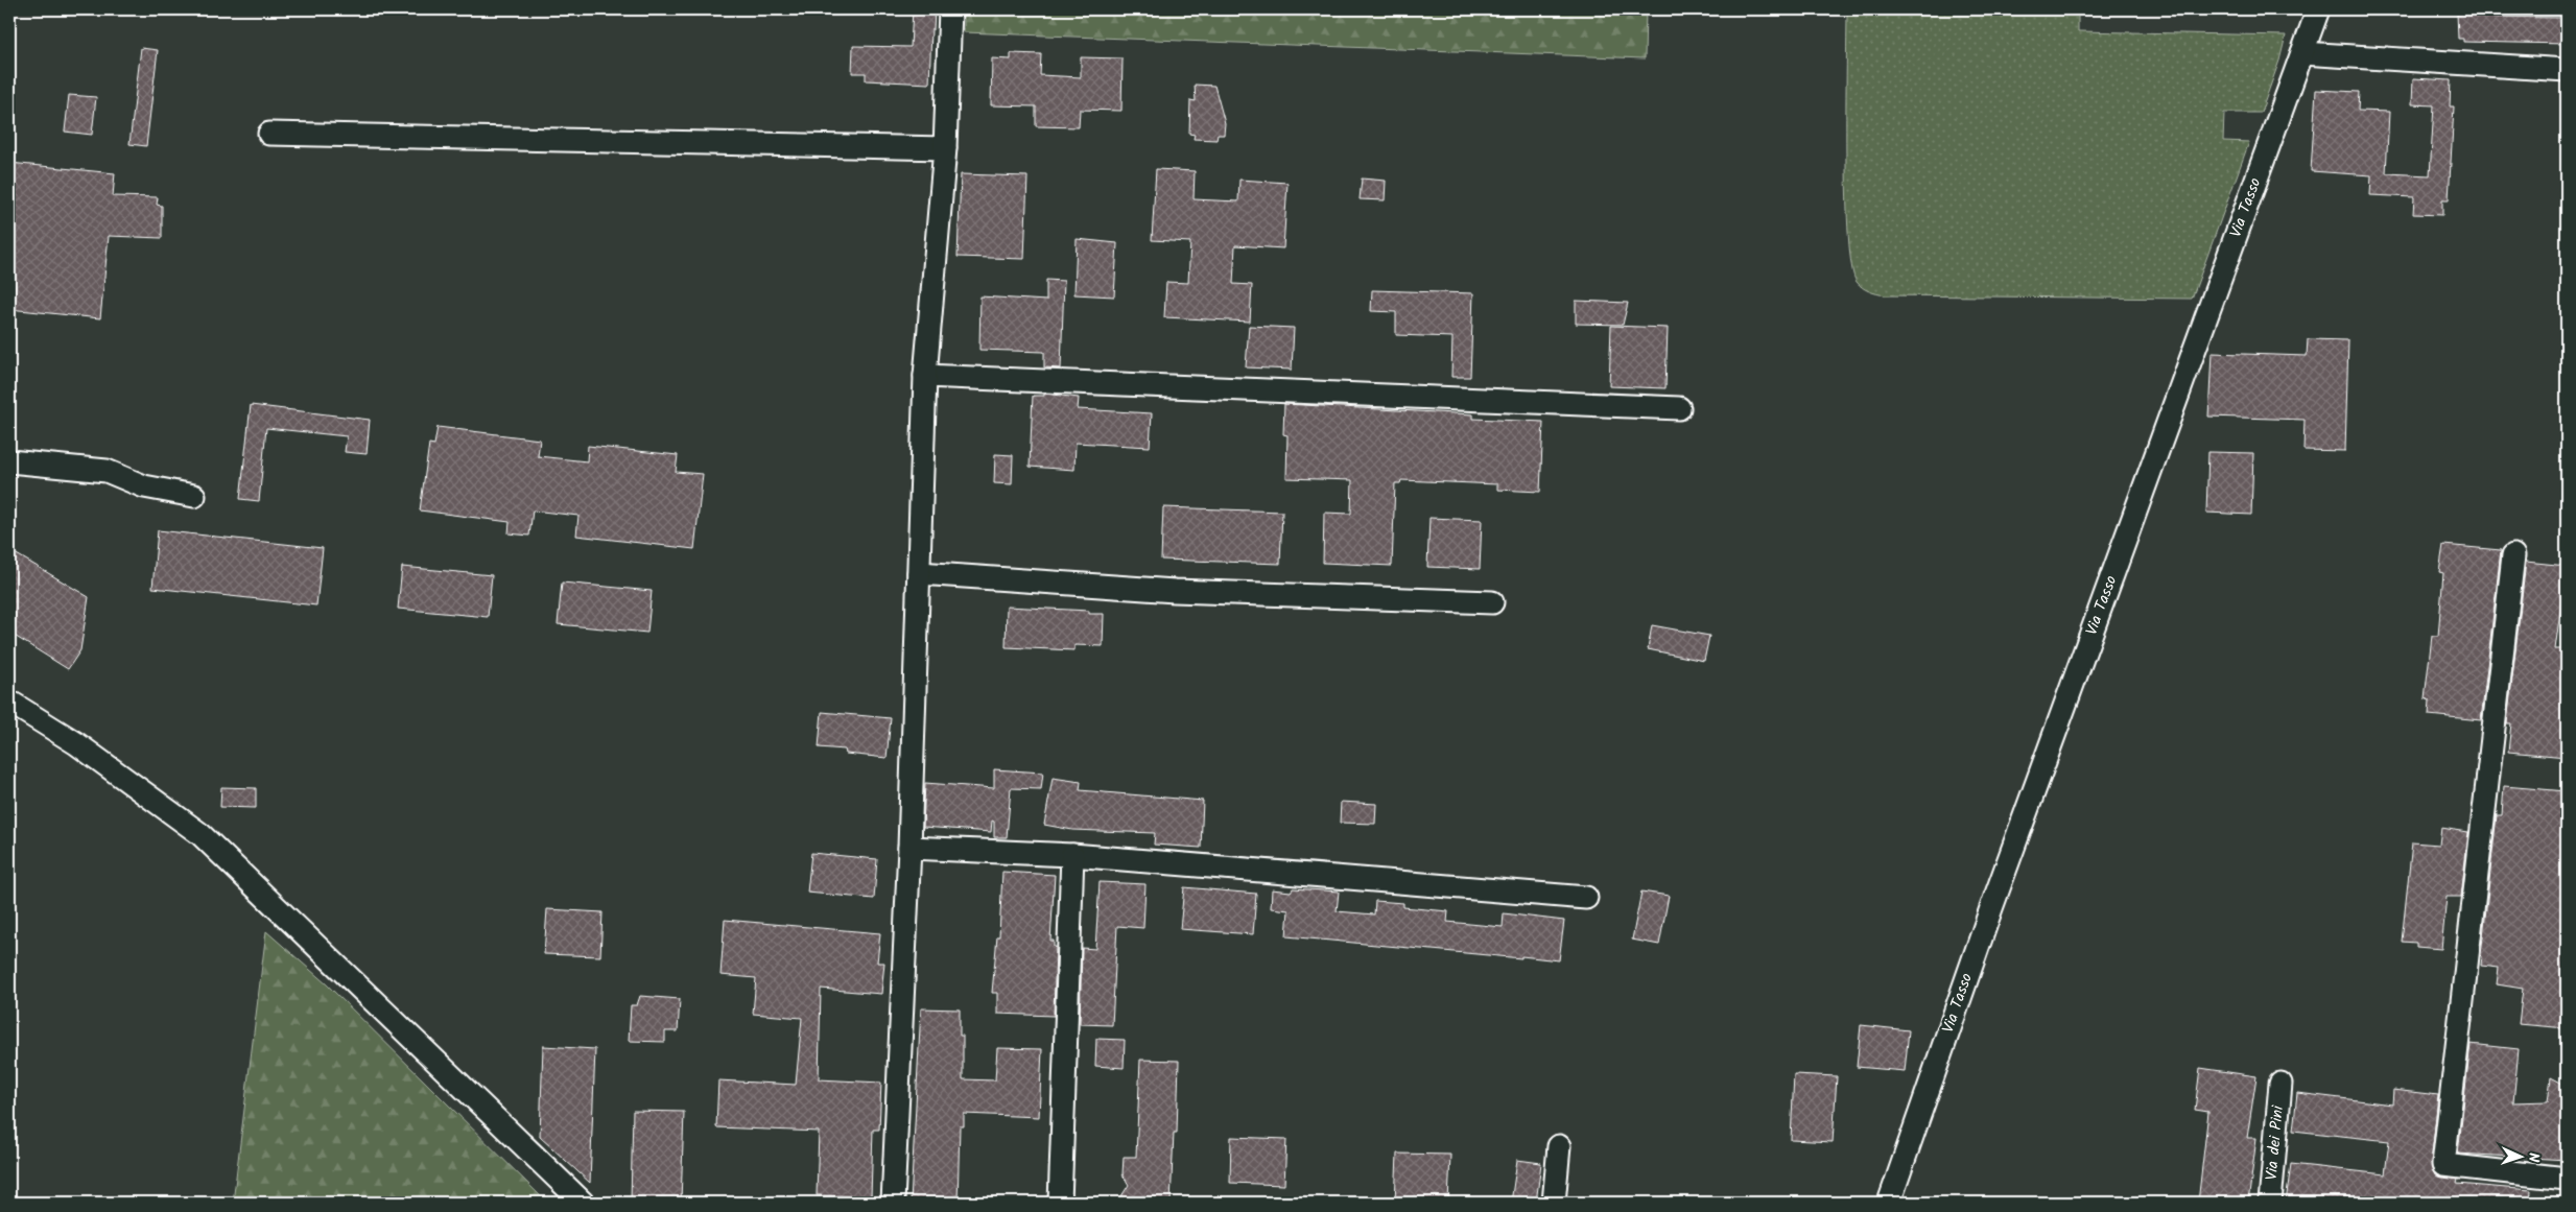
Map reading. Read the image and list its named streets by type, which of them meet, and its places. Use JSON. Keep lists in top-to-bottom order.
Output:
{
  "streets": {
    "street": ["Via Tasso", "Via dei Pini"]
  },
  "north": "right"
}
